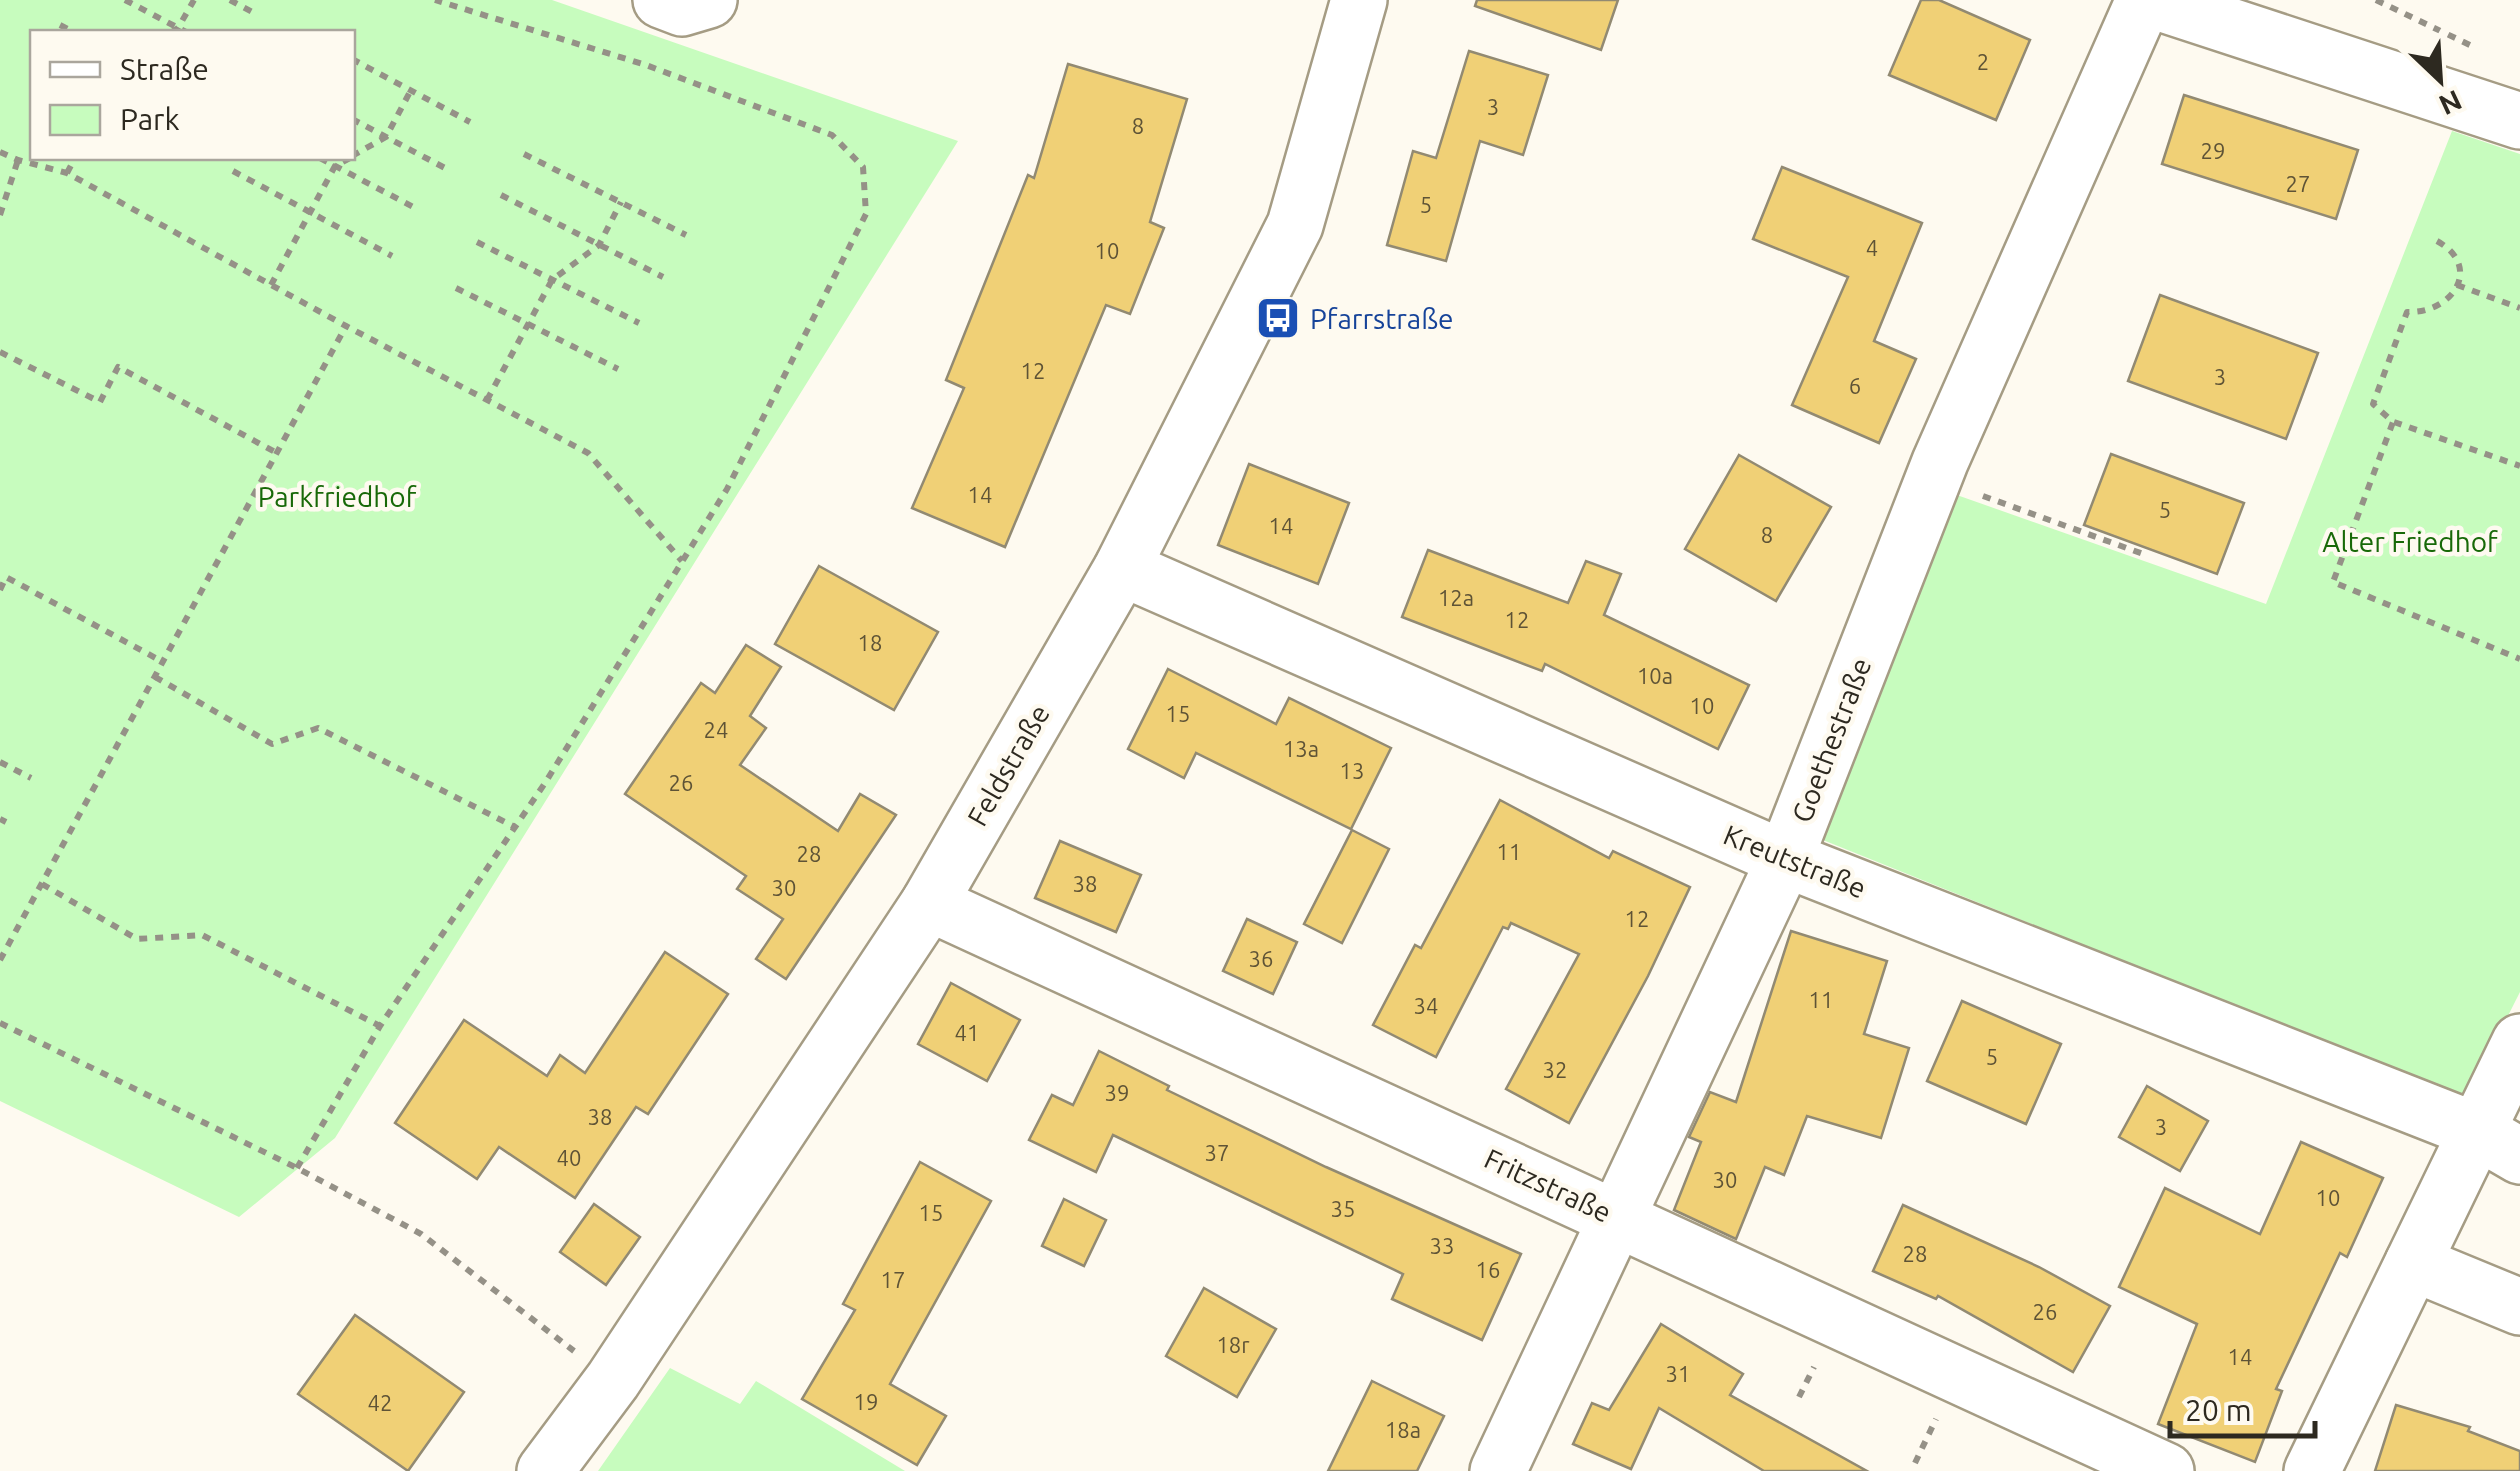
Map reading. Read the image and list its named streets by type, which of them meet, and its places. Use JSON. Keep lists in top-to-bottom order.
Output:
{
  "streets": {
    "street": [
      "Goethestraße",
      "Feldstraße",
      "Kreutstraße",
      "Fritzstraße"
    ]
  },
  "crossings": [
    ["Goethestraße", "Kreutstraße"],
    ["Goethestraße", "Fritzstraße"],
    ["Feldstraße", "Kreutstraße"],
    ["Feldstraße", "Fritzstraße"]
  ],
  "parks": ["Parkfriedhof", "Alter Friedhof"],
  "places": {
    "bus stop": ["Pfarrstraße"]
  },
  "house_numbers": [
    "2",
    "3",
    "8",
    "29",
    "27",
    "5",
    "4",
    "10",
    "12",
    "3",
    "6",
    "14",
    "5",
    "14",
    "8",
    "12a",
    "12",
    "18",
    "10a",
    "10",
    "15",
    "24",
    "13a",
    "13",
    "26",
    "11",
    "28",
    "38",
    "30",
    "12",
    "36",
    "11",
    "34",
    "41",
    "5",
    "32",
    "39",
    "38",
    "3",
    "37",
    "40",
    "30",
    "10",
    "35",
    "15",
    "33",
    "28",
    "16",
    "17",
    "26",
    "18r",
    "14",
    "31",
    "19",
    "42",
    "18a"
  ],
  "legend": ["Straße", "Park"],
  "scale_bar": "20 m",
  "north": "bottom right"
}
